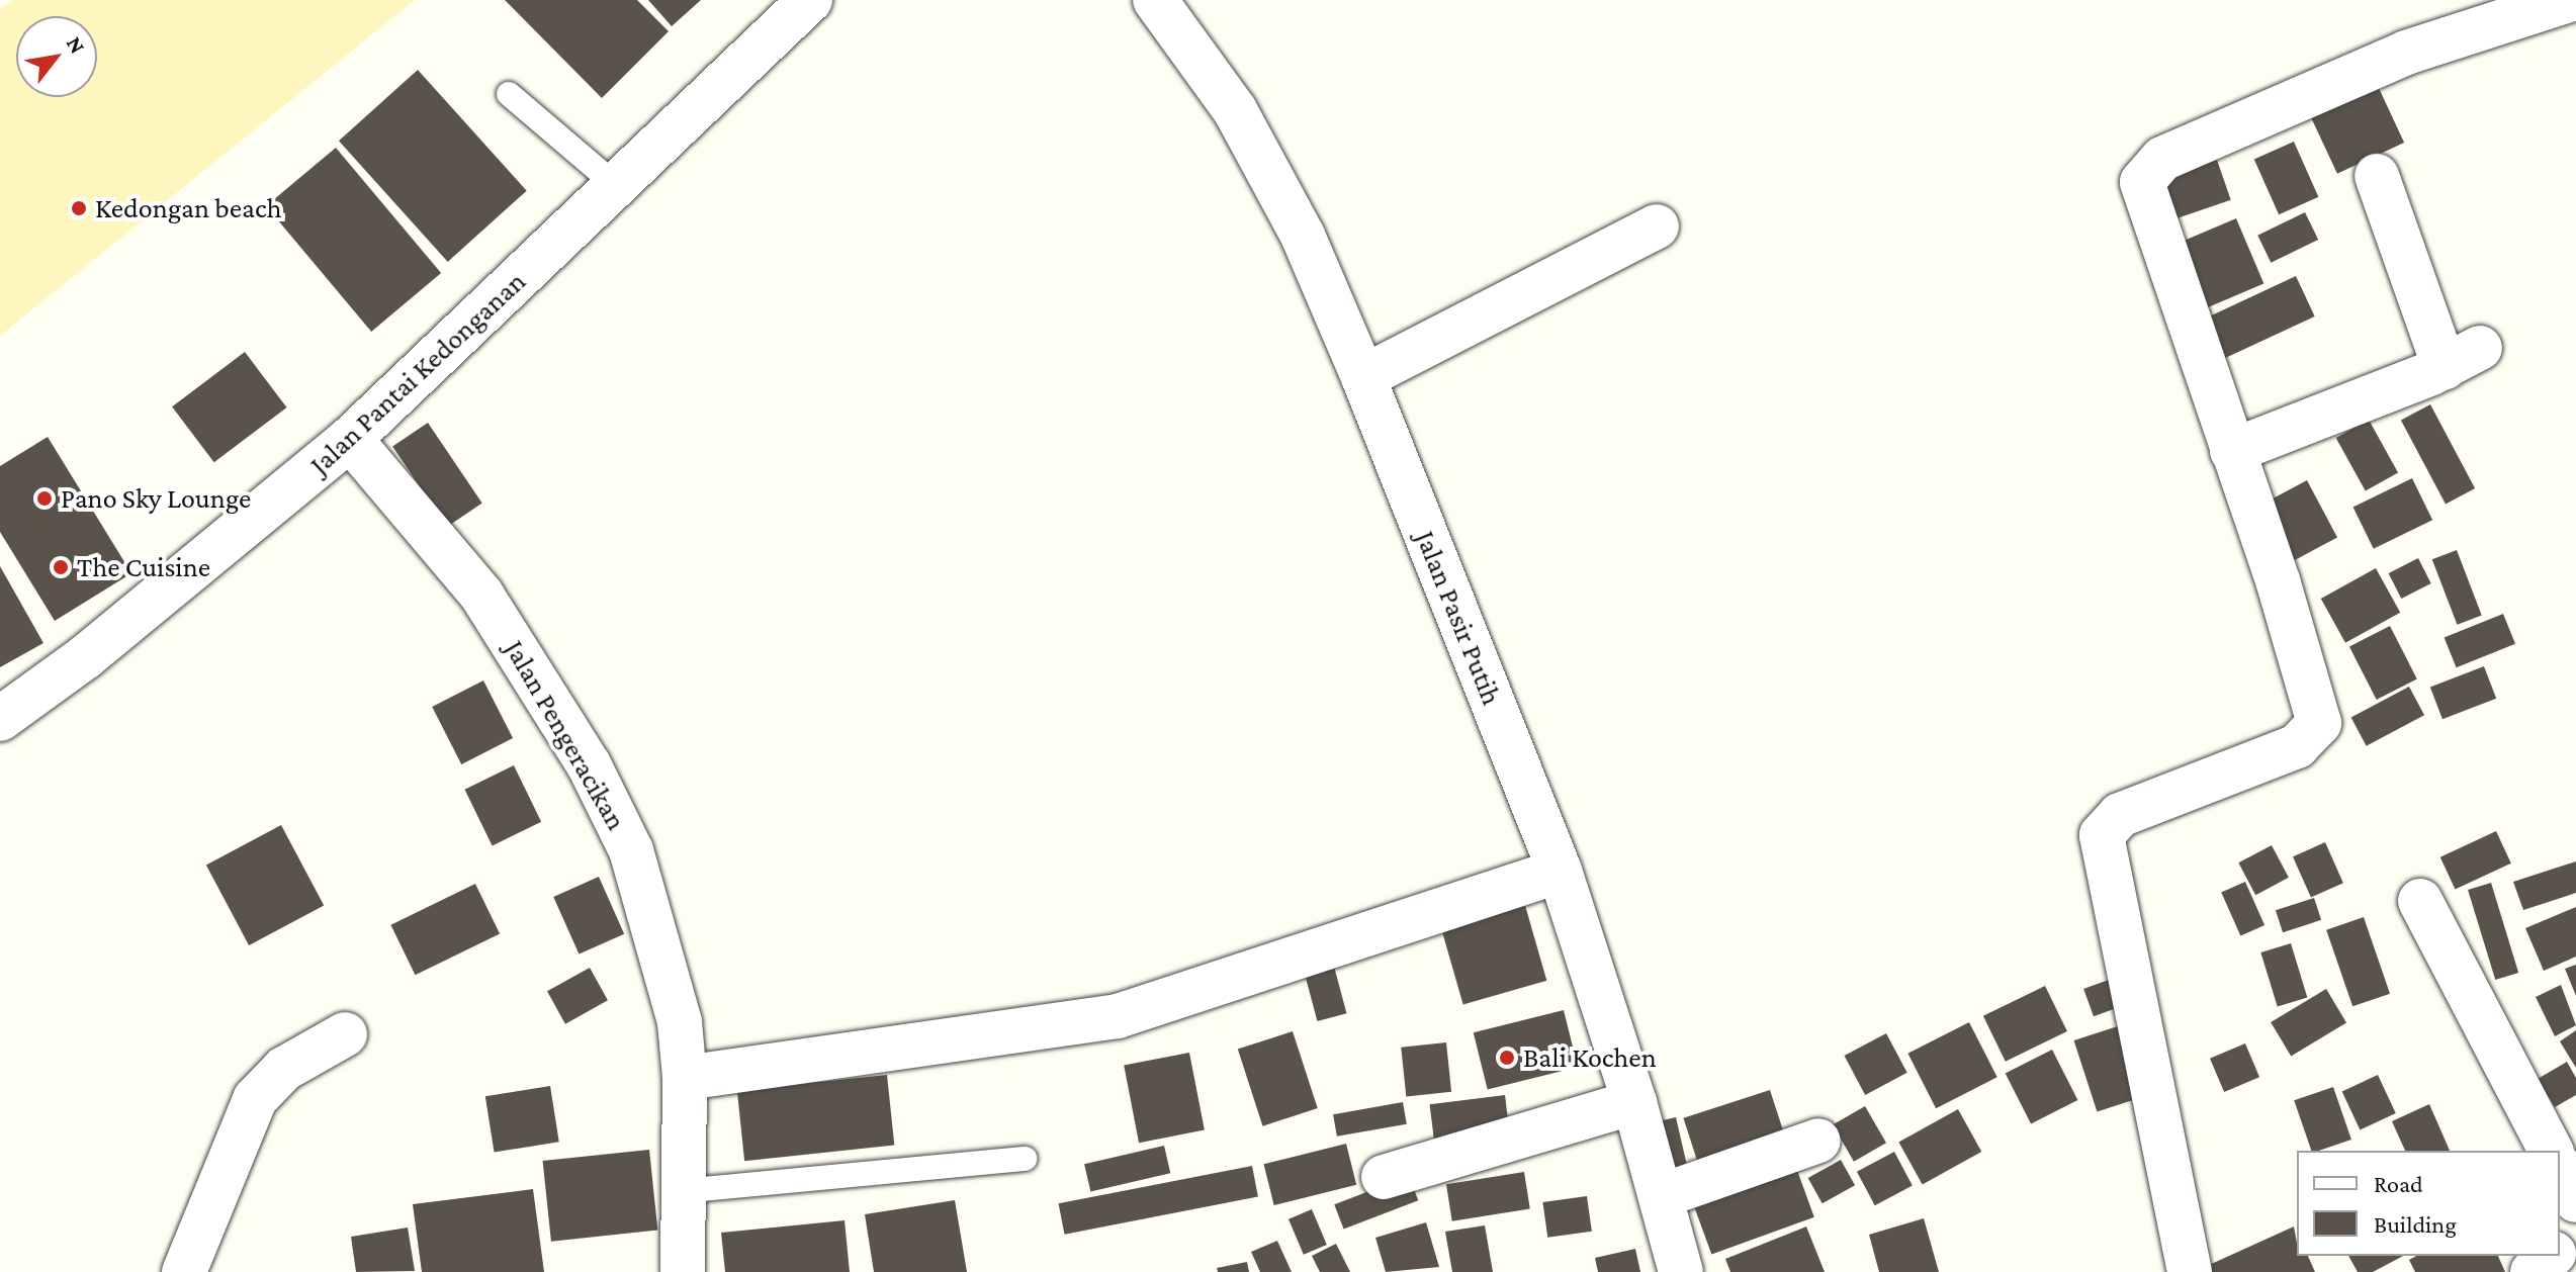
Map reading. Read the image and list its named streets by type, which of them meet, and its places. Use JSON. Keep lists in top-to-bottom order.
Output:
{
  "streets": {
    "street": ["Jalan Pantai Kedonganan", "Jalan Pasir Putih", "Jalan Pengeracikan"]
  },
  "crossings": [
    ["Jalan Pantai Kedonganan", "Jalan Pengeracikan"]
  ],
  "places": [
    "Kedongan beach",
    "Pano Sky Lounge",
    "The Cuisine",
    "Bali Kochen"
  ],
  "legend": ["Road", "Building"],
  "north": "top right"
}
